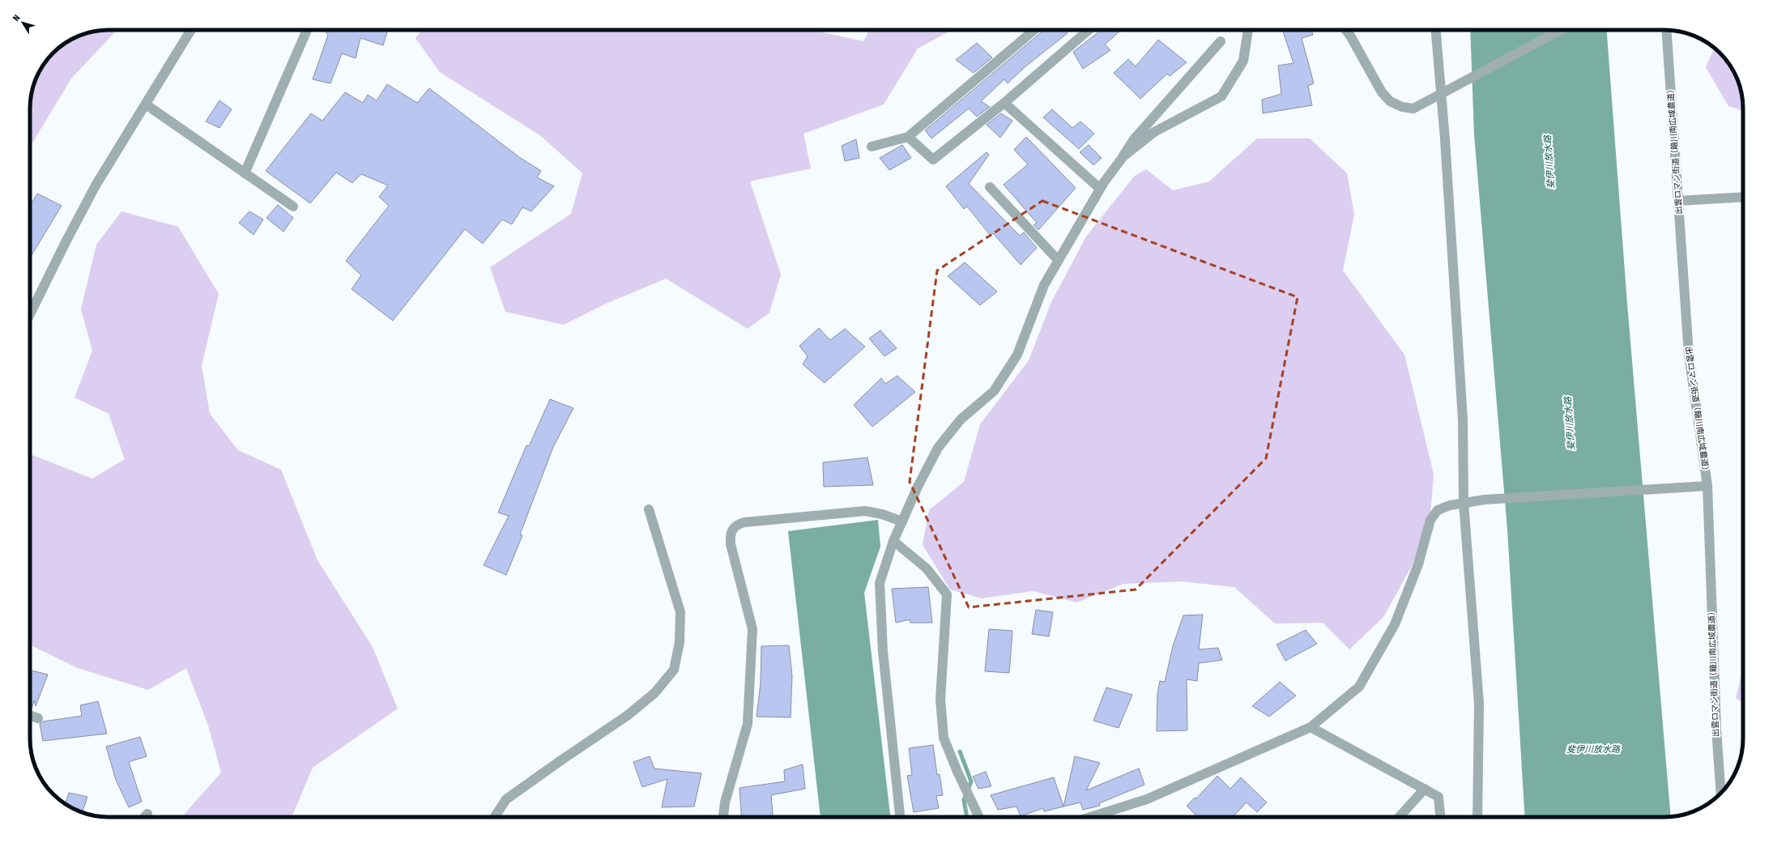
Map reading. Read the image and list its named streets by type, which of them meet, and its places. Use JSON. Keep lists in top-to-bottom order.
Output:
{
  "streets": {
    "street": ["出雲ロマン街道（簸川南広域農道）"]
  },
  "water": ["斐伊川放水路"],
  "north": "top left"
}
